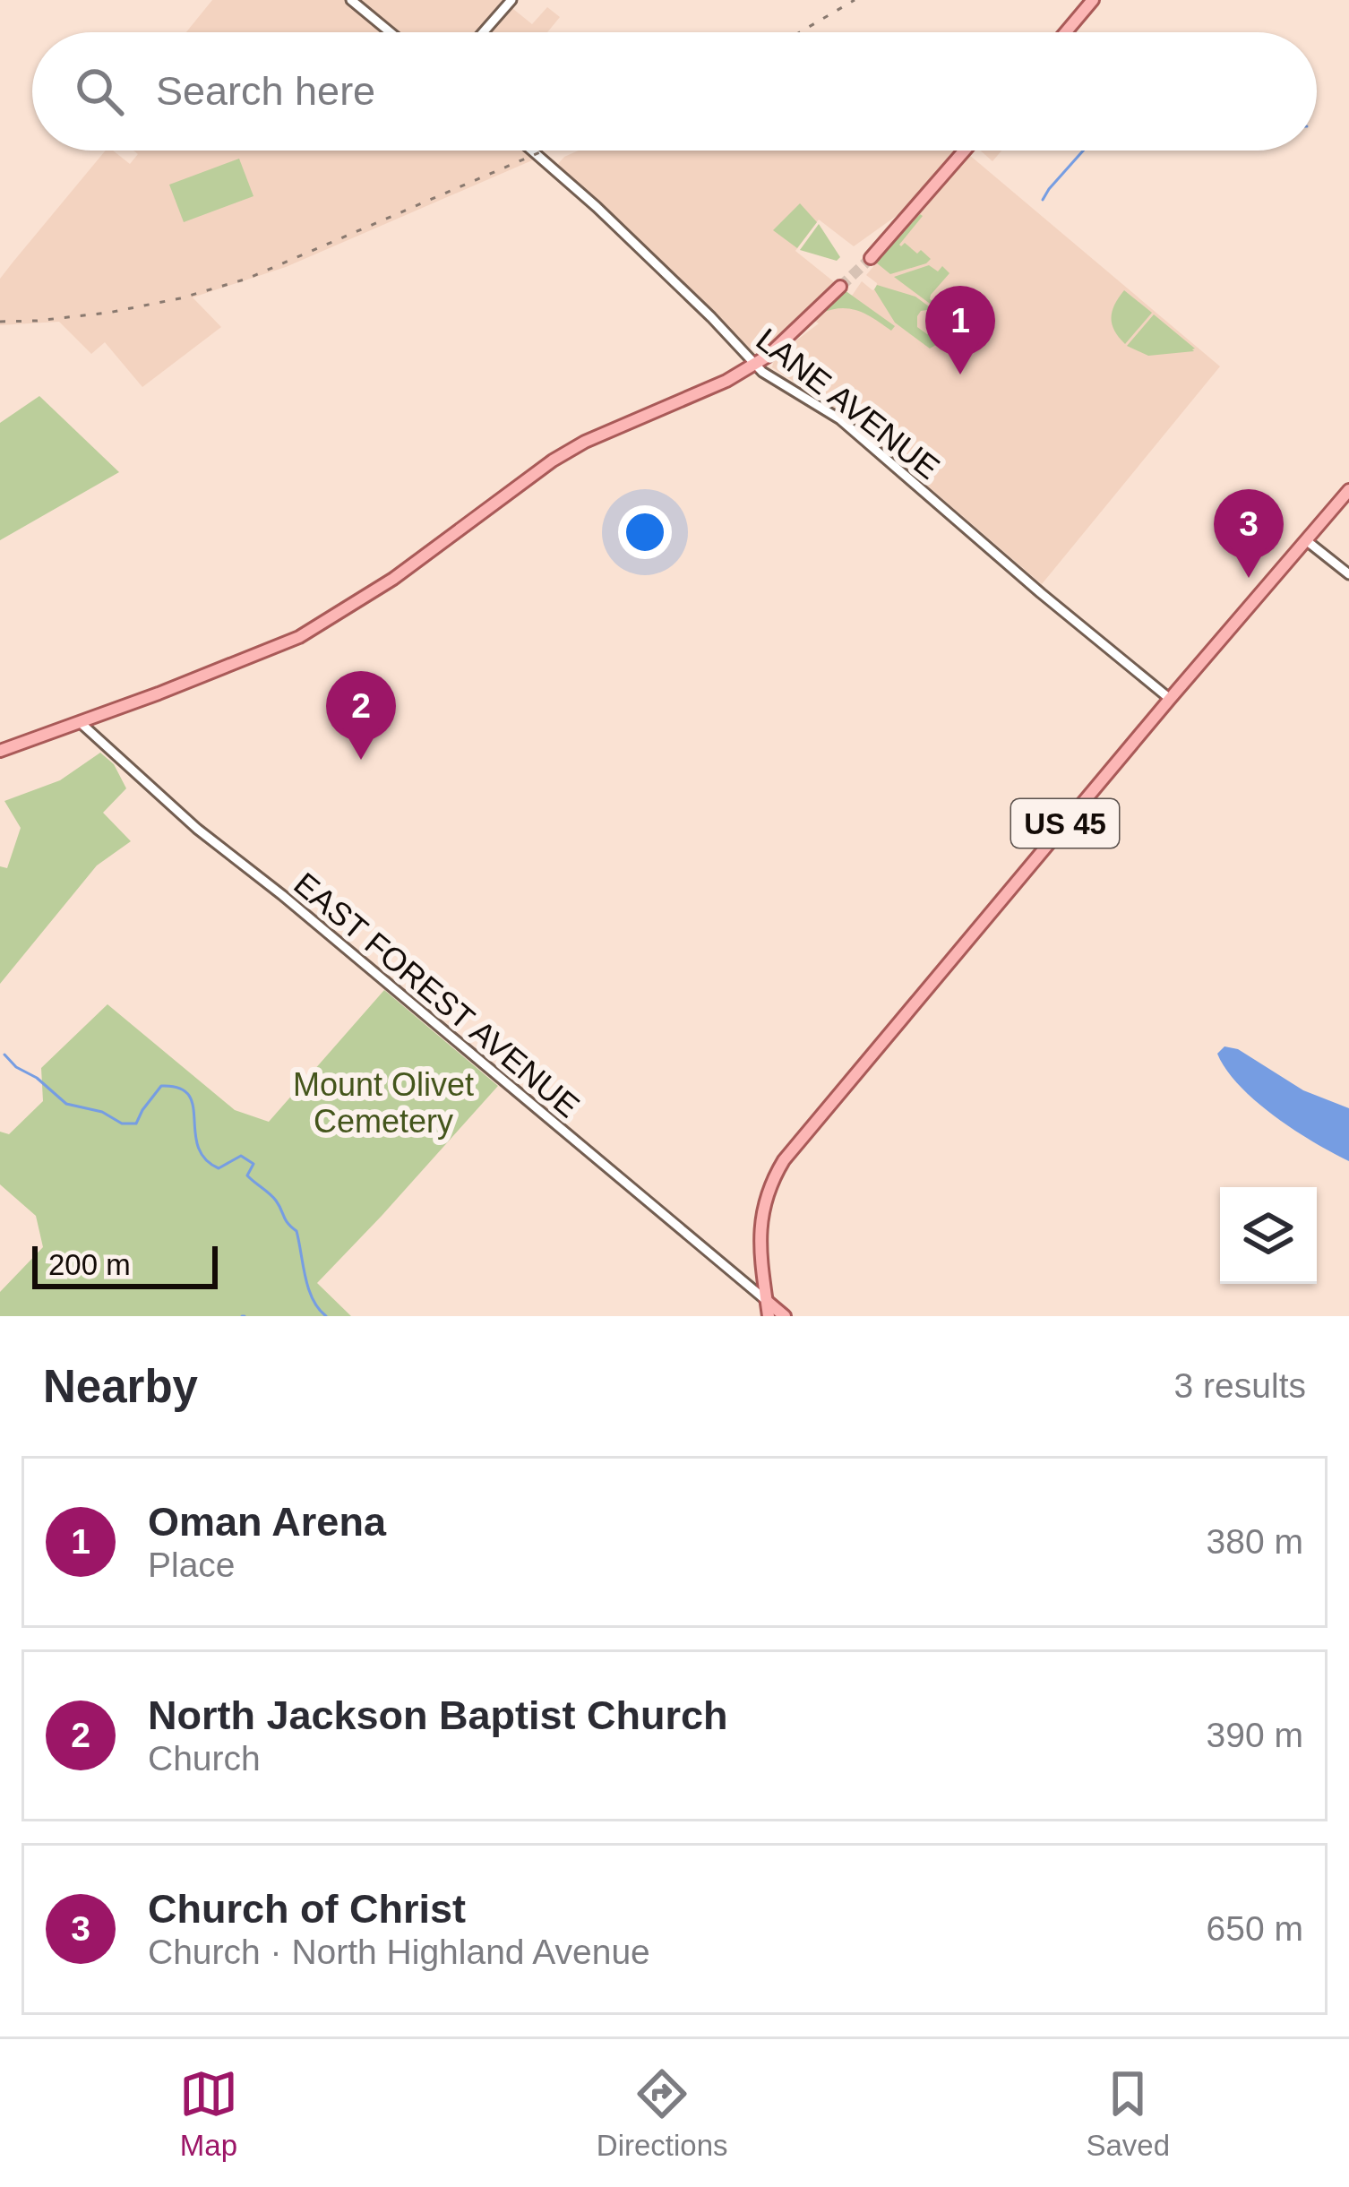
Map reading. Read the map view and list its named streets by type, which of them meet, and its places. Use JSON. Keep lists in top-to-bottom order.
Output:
{
  "streets": {
    "main road": ["US 45"],
    "street": ["LANE AVENUE", "EAST FOREST AVENUE"]
  },
  "crossings": [
    ["LANE AVENUE", "US 45"],
    ["US 45", "EAST FOREST AVENUE"]
  ],
  "parks": ["Mount Olivet Cemetery"],
  "scale_bar": "200 m",
  "page": {
    "search": "Search here",
    "pins": ["1", "3", "2"],
    "scale": "200 m",
    "heading": ["Nearby", "3 results"],
    "list": [
      {
        "mark": "1",
        "name": "Oman Arena",
        "note": "Place",
        "value": "380 m"
      },
      {
        "mark": "2",
        "name": "North Jackson Baptist Church",
        "note": "Church",
        "value": "390 m"
      },
      {
        "mark": "3",
        "name": "Church of Christ",
        "note": "Church · North Highland Avenue",
        "value": "650 m"
      }
    ],
    "nav": ["Map", "Directions", "Saved"]
  }
}
